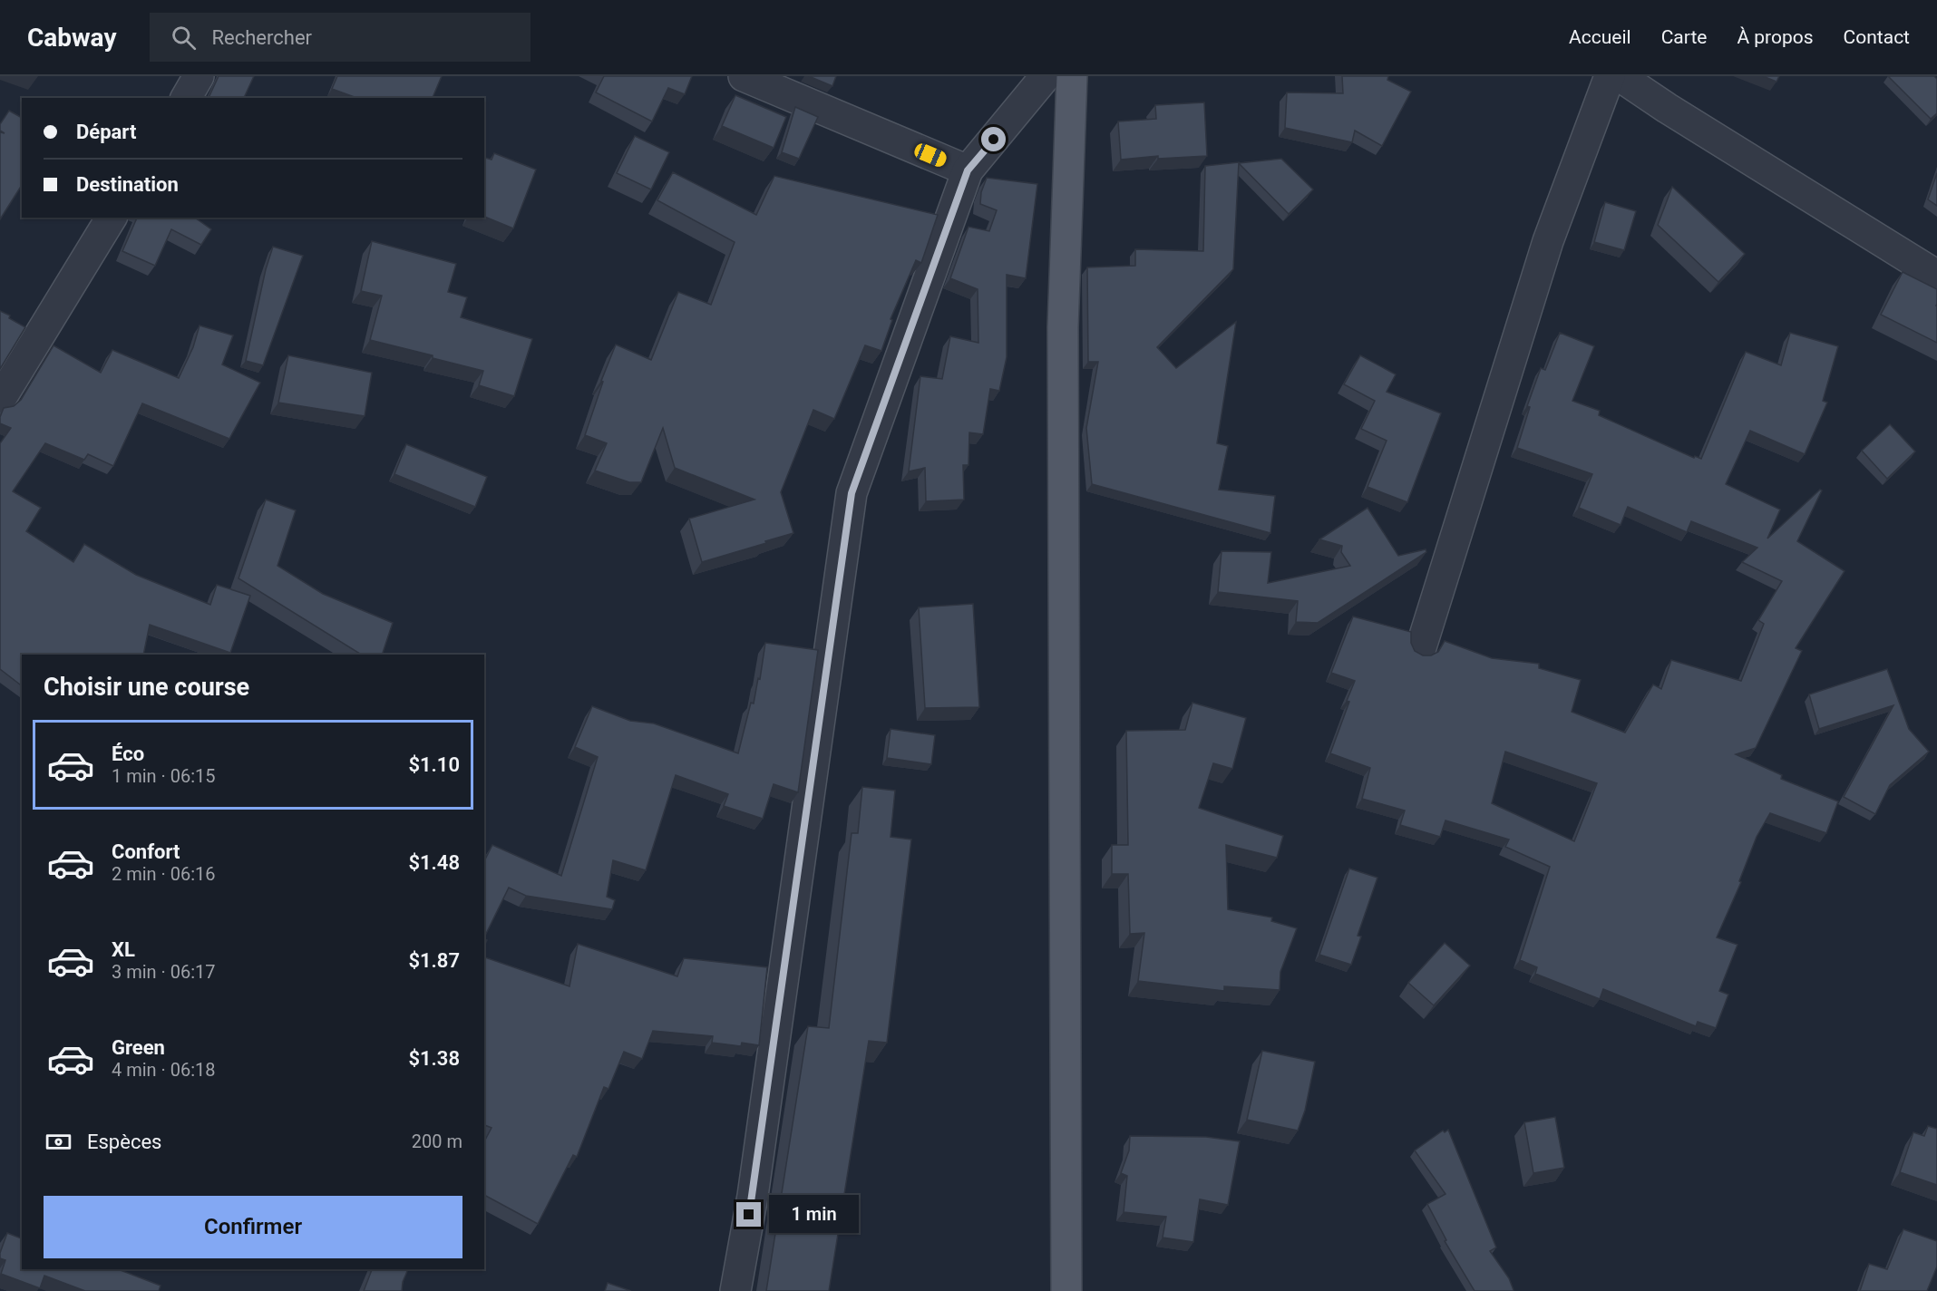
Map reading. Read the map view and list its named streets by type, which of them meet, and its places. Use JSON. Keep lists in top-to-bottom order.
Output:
{
  "page": {
    "header": "Cabway",
    "search": "Rechercher",
    "nav": [
      "Accueil",
      "Carte",
      "À propos",
      "Contact"
    ],
    "banner": ["Départ", "Destination"],
    "heading": "Choisir une course",
    "list": [
      {
        "name": "Éco",
        "note": "1 min · 06:15",
        "value": "$1.10"
      },
      {
        "name": "Confort",
        "note": "2 min · 06:16",
        "value": "$1.48"
      },
      {
        "name": "XL",
        "note": "3 min · 06:17",
        "value": "$1.87"
      },
      {
        "name": "Green",
        "note": "4 min · 06:18",
        "value": "$1.38"
      }
    ],
    "pay": ["Espèces", "200 m"],
    "buttons": "Confirmer",
    "bubble": "1 min"
  }
}
